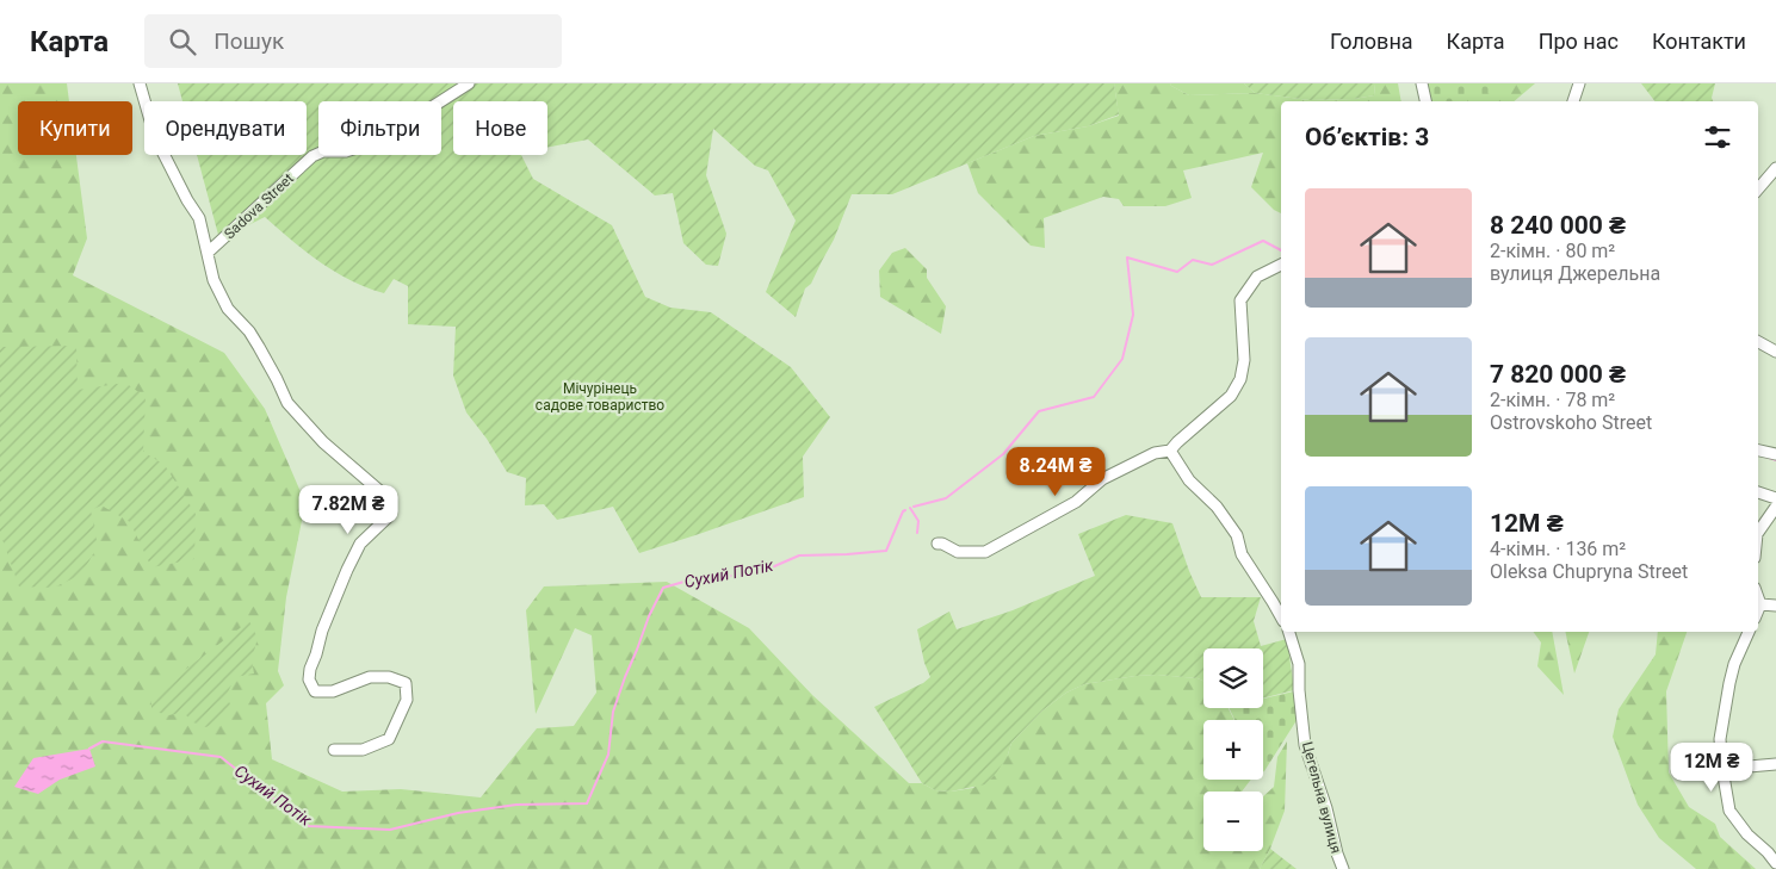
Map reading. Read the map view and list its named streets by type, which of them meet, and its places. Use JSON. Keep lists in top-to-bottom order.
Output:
{
  "streets": {
    "street": ["Sadova Street"]
  },
  "water": ["Сухий Потік"],
  "parks": ["Мічурінець садове товариство"],
  "page": {
    "header": "Карта",
    "search": "Пошук",
    "nav": [
      "Головна",
      "Карта",
      "Про нас",
      "Контакти"
    ],
    "chip": [
      "Купити",
      "Орендувати",
      "Фільтри",
      "Нове"
    ],
    "heading": "Об’єктів: 3",
    "list": [
      {
        "name": "8 240 000 ₴",
        "note": "2-кімн. · 80 m² · вулиця Джерельна"
      },
      {
        "name": "7 820 000 ₴",
        "note": "2-кімн. · 78 m² · Ostrovskoho Street"
      },
      {
        "name": "12M ₴",
        "note": "4-кімн. · 136 m² · Oleksa Chupryna Street"
      }
    ],
    "price": ["8.24M ₴", "7.82M ₴", "12M ₴"],
    "map_buttons": ["+", "−"]
  }
}
